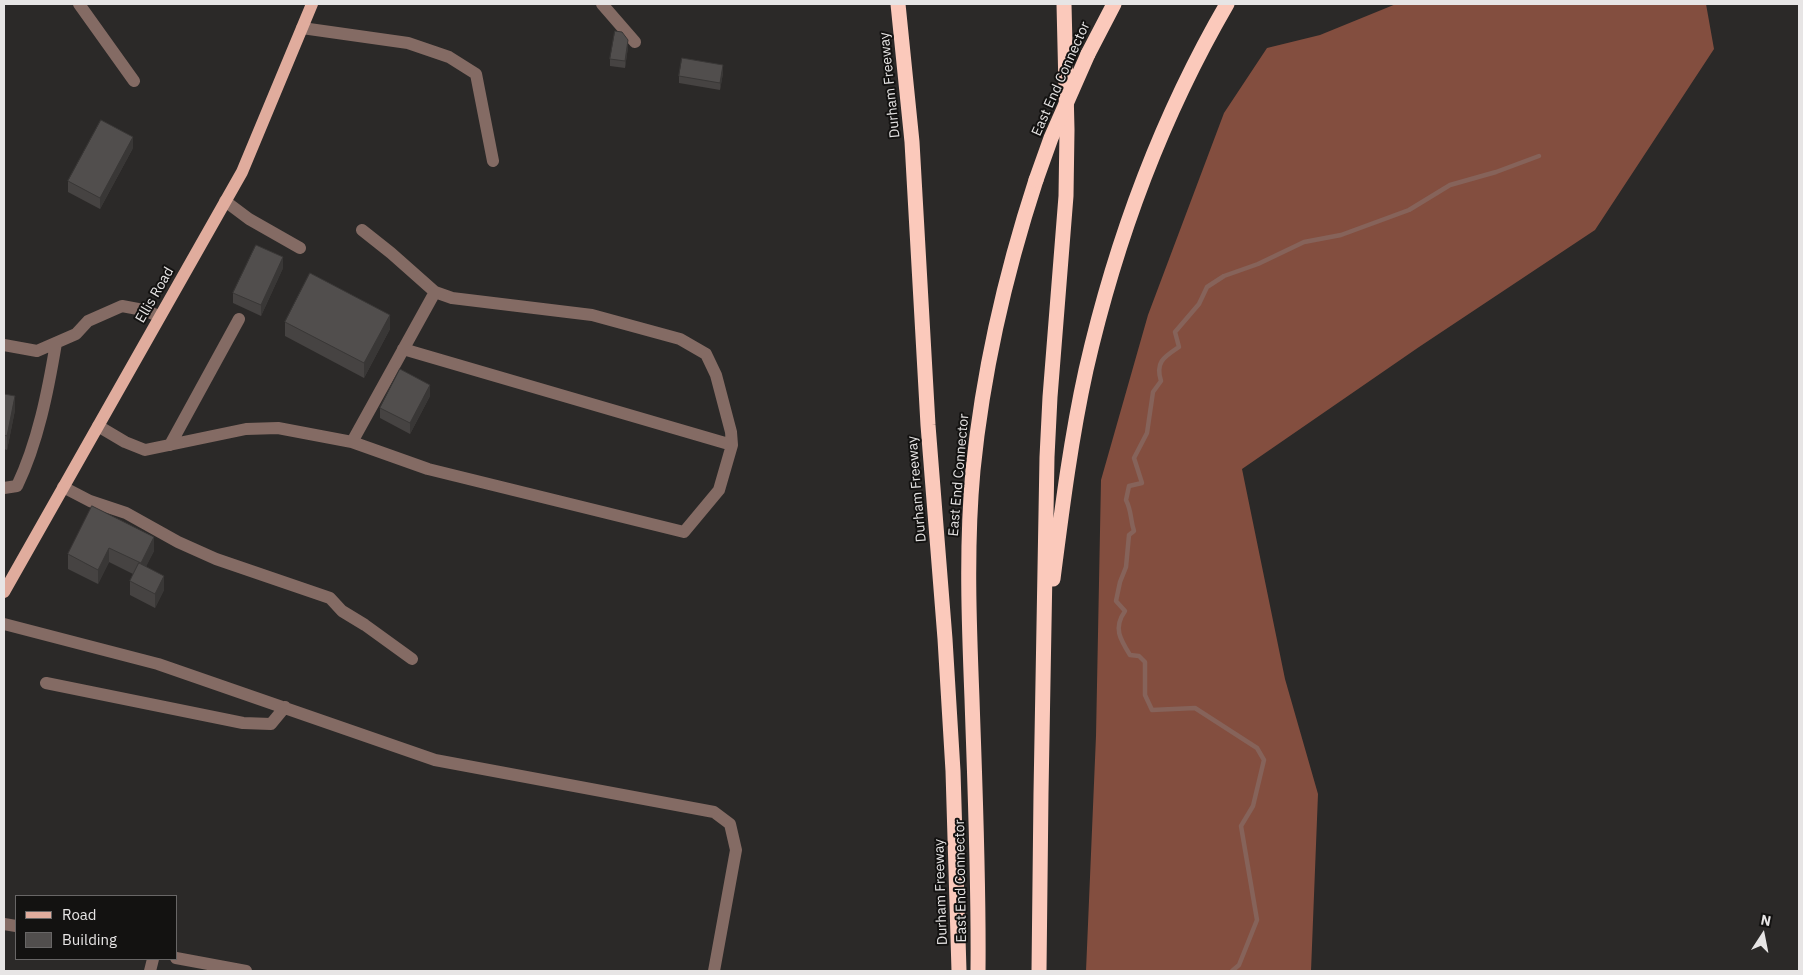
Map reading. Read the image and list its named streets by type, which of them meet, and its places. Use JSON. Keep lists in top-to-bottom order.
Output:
{
  "streets": {
    "highway": ["East End Connector", "Durham Freeway"],
    "main road": ["Ellis Road"]
  },
  "legend": ["Road", "Building"],
  "north": "top"
}
